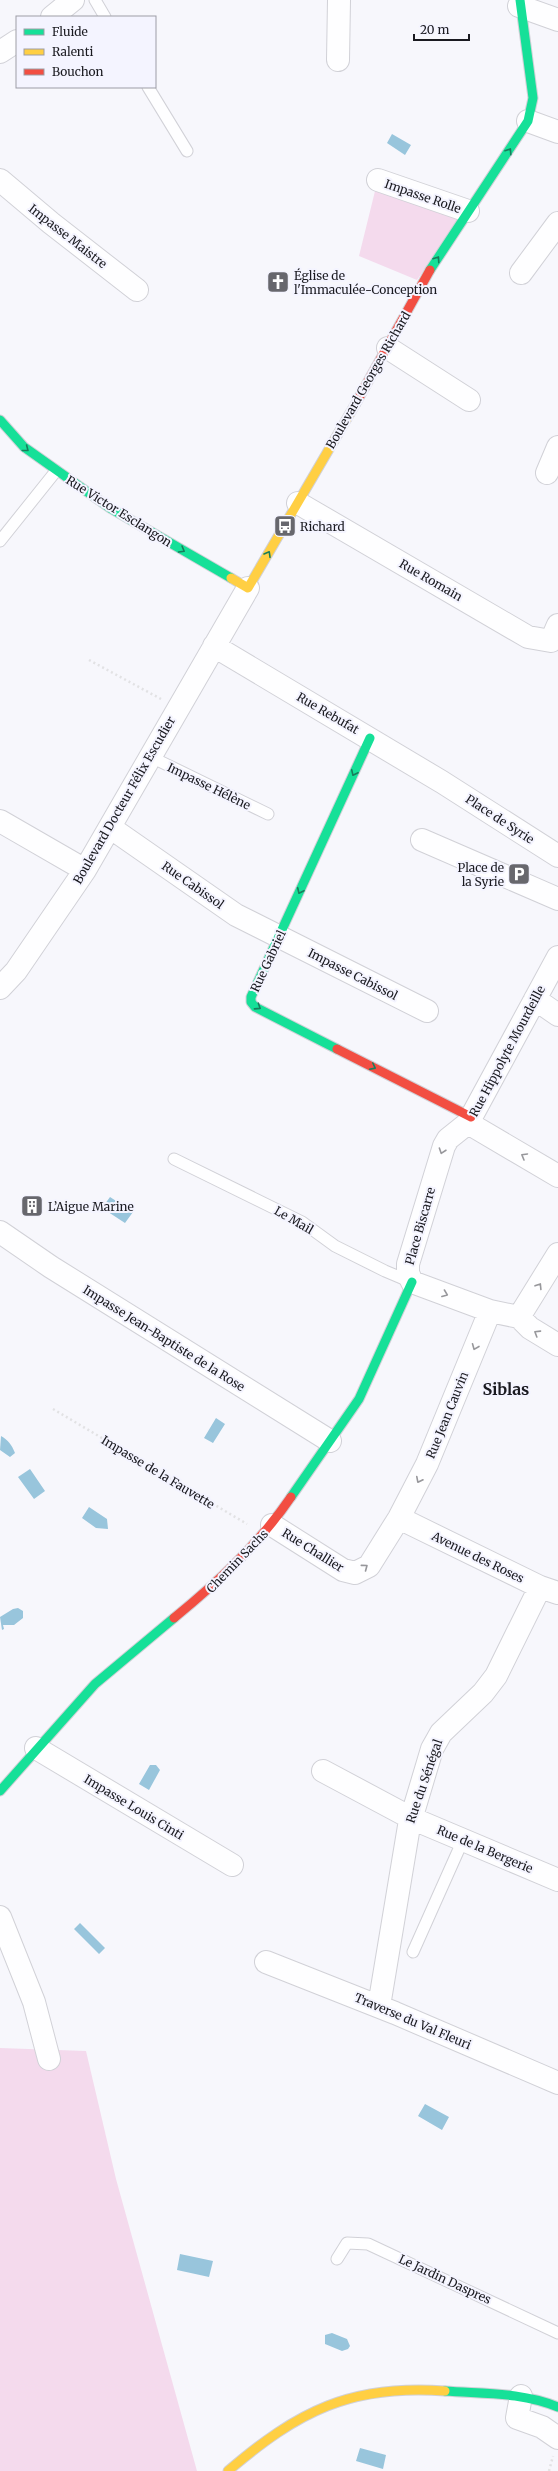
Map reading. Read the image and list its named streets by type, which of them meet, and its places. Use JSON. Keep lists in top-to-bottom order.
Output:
{
  "streets": {
    "main road": [
      "Boulevard Georges Richard",
      "Rue Victor Esclangon",
      "Rue Gabriel",
      "Chemin Sachs"
    ],
    "street": [
      "Impasse Rolle",
      "Impasse Maistre",
      "Rue Romain",
      "Rue Rebufat",
      "Boulevard Docteur Félix Escudier",
      "Place de Syrie",
      "Rue Cabissol",
      "Impasse Cabissol",
      "Rue Hippolyte Mourdeille",
      "Place Biscarre",
      "Impasse Jean-Baptiste de la Rose",
      "Rue Jean Cauvin",
      "Rue Challier",
      "Avenue des Roses",
      "Rue du Sénégal",
      "Impasse Louis Cinti",
      "Rue de la Bergerie",
      "Traverse du Val Fleuri"
    ],
    "lane": ["Impasse Hélène", "Le Mail", "Le Jardin Daspres"],
    "path": ["Impasse de la Fauvette"]
  },
  "crossings": [
    ["Impasse Rolle", "Boulevard Georges Richard"],
    ["Boulevard Georges Richard", "Rue Victor Esclangon"],
    ["Boulevard Georges Richard", "Rue Romain"],
    ["Boulevard Georges Richard", "Rue Rebufat"],
    ["Boulevard Georges Richard", "Boulevard Docteur Félix Escudier"],
    ["Rue Rebufat", "Boulevard Docteur Félix Escudier"],
    ["Rue Rebufat", "Place de Syrie"],
    ["Rue Rebufat", "Rue Gabriel"],
    ["Impasse Hélène", "Boulevard Docteur Félix Escudier"],
    ["Boulevard Docteur Félix Escudier", "Rue Cabissol"],
    ["Rue Cabissol", "Rue Gabriel"],
    ["Rue Cabissol", "Impasse Cabissol"],
    ["Rue Gabriel", "Impasse Cabissol"],
    ["Rue Gabriel", "Rue Hippolyte Mourdeille"],
    ["Rue Gabriel", "Place Biscarre"],
    ["Rue Hippolyte Mourdeille", "Place Biscarre"],
    ["Le Mail", "Place Biscarre"],
    ["Le Mail", "Chemin Sachs"],
    ["Place Biscarre", "Rue Jean Cauvin"],
    ["Place Biscarre", "Chemin Sachs"],
    ["Impasse Jean-Baptiste de la Rose", "Chemin Sachs"],
    ["Rue Jean Cauvin", "Rue Challier"],
    ["Rue Jean Cauvin", "Avenue des Roses"],
    ["Impasse de la Fauvette", "Rue Challier"],
    ["Impasse de la Fauvette", "Chemin Sachs"],
    ["Rue Challier", "Avenue des Roses"],
    ["Rue Challier", "Chemin Sachs"],
    ["Avenue des Roses", "Rue du Sénégal"],
    ["Chemin Sachs", "Impasse Louis Cinti"],
    ["Rue du Sénégal", "Rue de la Bergerie"],
    ["Rue du Sénégal", "Traverse du Val Fleuri"]
  ],
  "one_way": ["Boulevard Georges Richard", "Rue Victor Esclangon", "Rue Jean Cauvin"],
  "districts": ["Siblas"],
  "places": {
    "church": ["Église de l'Immaculée-Conception"],
    "bus stop": ["Richard"],
    "parking": ["Place de la Syrie"],
    "building": ["L’Aigue Marine"]
  },
  "legend": ["Fluide", "Ralenti", "Bouchon"],
  "scale_bar": "20 m"
}
